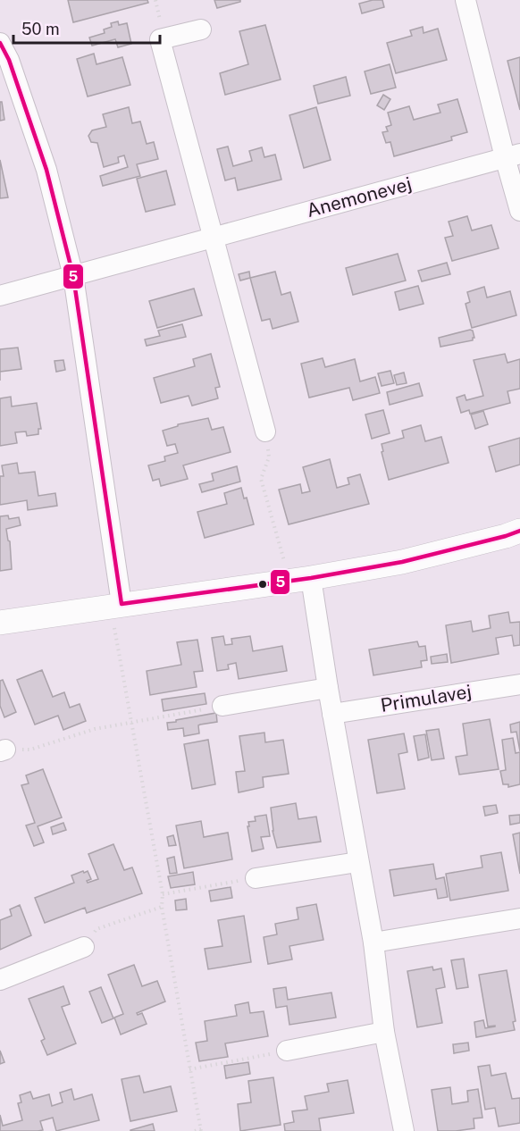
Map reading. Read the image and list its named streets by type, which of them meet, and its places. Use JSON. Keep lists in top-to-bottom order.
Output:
{
  "streets": {
    "street": ["Anemonevej", "Primulavej"]
  },
  "lines": ["transit line 5"],
  "scale_bar": "50 m"
}
